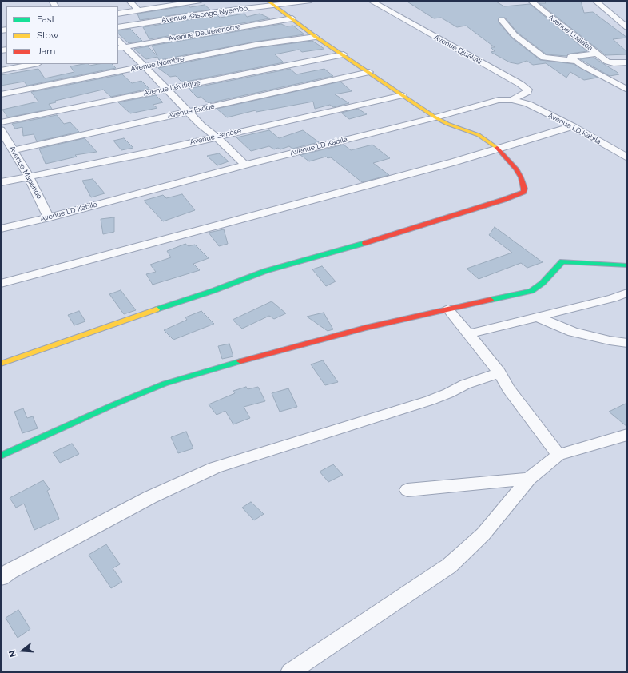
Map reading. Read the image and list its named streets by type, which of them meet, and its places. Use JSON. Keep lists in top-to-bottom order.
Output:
{
  "streets": {
    "street": [
      "Avenue Kasongo Nyembo",
      "Avenue Deutérenome",
      "Avenue Lualaba",
      "Avenue Djuakali",
      "Avenue Nombre",
      "Avenue Lévitique",
      "Avenue Exode",
      "Avenue LD Kabila",
      "Avenue Genèse",
      "Avenue Mapendo"
    ]
  },
  "crossings": [
    ["Avenue Djuakali", "Avenue LD Kabila"],
    ["Avenue Exode", "Avenue Mapendo"],
    ["Avenue LD Kabila", "Avenue Mapendo"],
    ["Avenue Genèse", "Avenue Mapendo"]
  ],
  "legend": ["Fast", "Slow", "Jam"],
  "north": "left"
}
